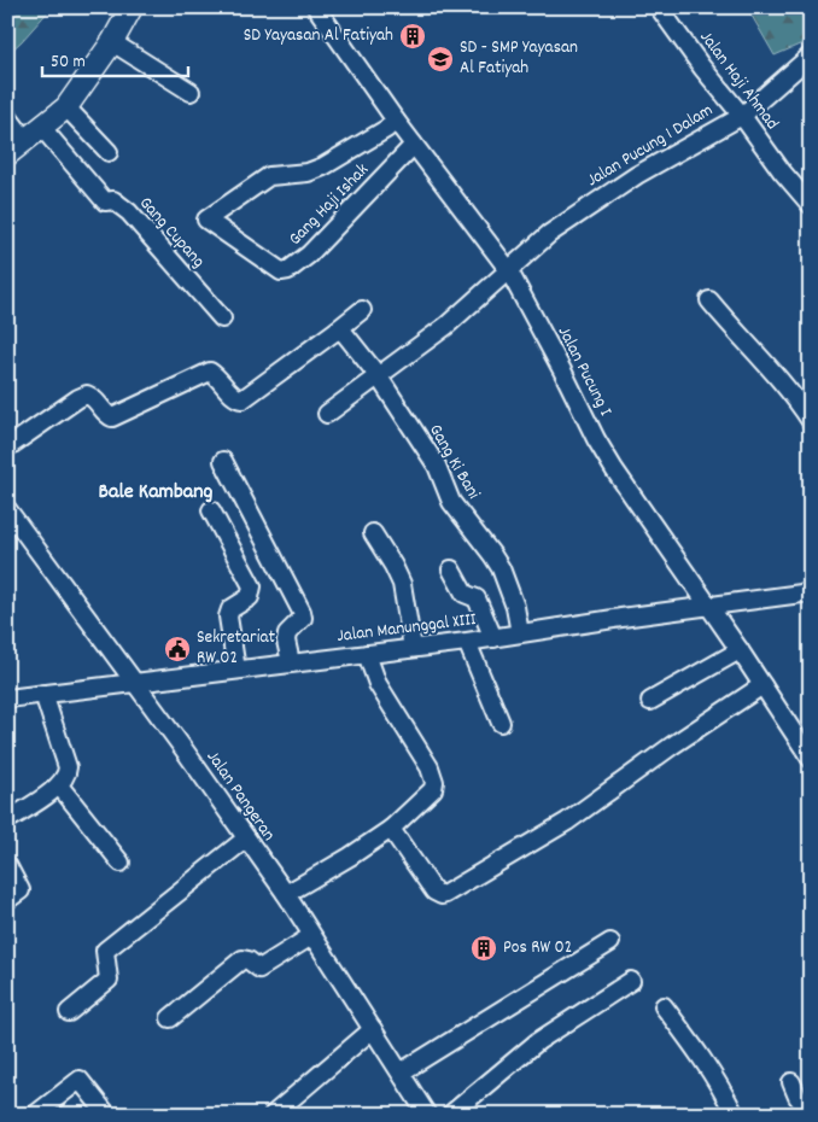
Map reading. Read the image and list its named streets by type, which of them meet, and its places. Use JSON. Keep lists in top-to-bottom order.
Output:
{
  "streets": {
    "street": [
      "Jalan Haji Ahmad",
      "Jalan Pucung 1 Dalam",
      "Gang Haji Ishak",
      "Gang Cupang",
      "Jalan Pucung I",
      "Gang Ki Bani",
      "Jalan Manunggal XIII",
      "Jalan Pangeran"
    ]
  },
  "crossings": [
    ["Jalan Haji Ahmad", "Jalan Pucung 1 Dalam"],
    ["Jalan Pucung 1 Dalam", "Jalan Pucung I"],
    ["Jalan Pucung 1 Dalam", "Gang Ki Bani"],
    ["Gang Haji Ishak", "Jalan Pucung I"],
    ["Jalan Pucung I", "Jalan Manunggal XIII"],
    ["Gang Ki Bani", "Jalan Manunggal XIII"],
    ["Jalan Manunggal XIII", "Jalan Pangeran"]
  ],
  "districts": ["Bale Kambang"],
  "places": {
    "building": ["SD Yayasan Al Fatiyah", "Pos RW 02"],
    "school or university": ["SD - SMP Yayasan Al Fatiyah"],
    "public building": ["Sekretariat RW 02"]
  },
  "scale_bar": "50 m"
}
